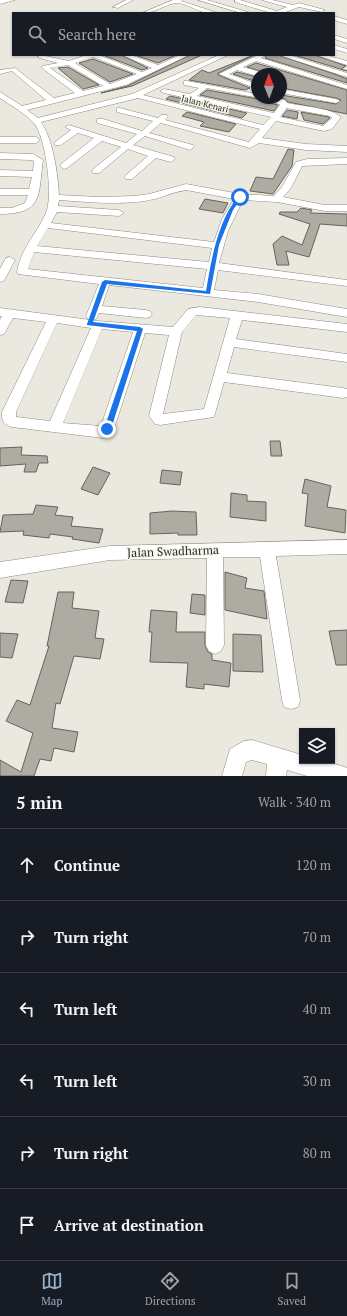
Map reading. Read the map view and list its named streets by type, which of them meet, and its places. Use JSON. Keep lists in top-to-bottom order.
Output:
{
  "streets": {
    "street": ["Jalan Kenari", "Jalan Swadharma"]
  },
  "north": "top",
  "page": {
    "search": "Search here",
    "heading": ["5 min", "Walk · 340 m"],
    "list": [
      ["Continue", "120 m"],
      ["Turn right", "70 m"],
      ["Turn left", "40 m"],
      ["Turn left", "30 m"],
      ["Turn right", "80 m"],
      "Arrive at destination"
    ],
    "nav": ["Map", "Directions", "Saved"]
  }
}
